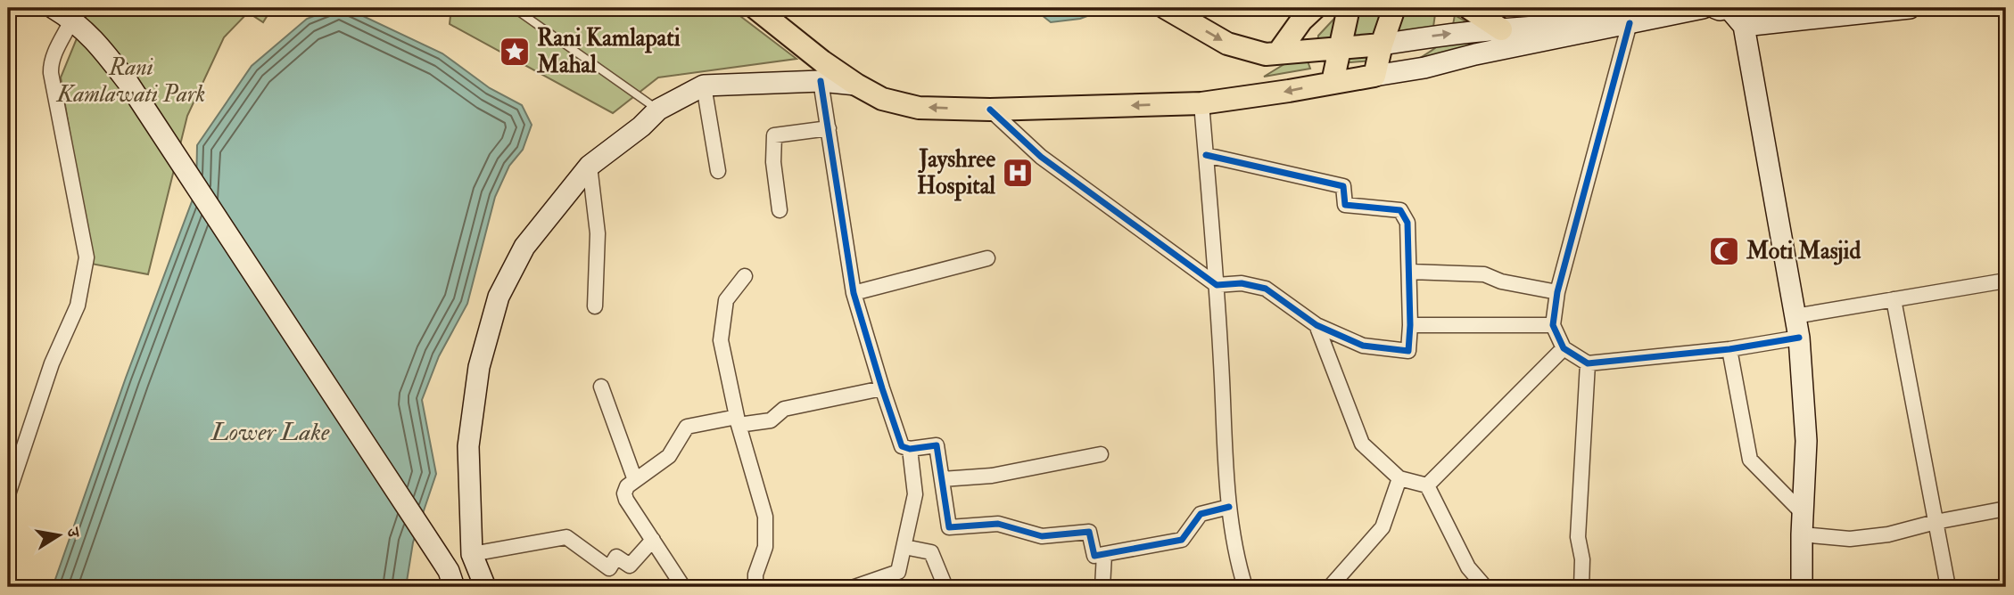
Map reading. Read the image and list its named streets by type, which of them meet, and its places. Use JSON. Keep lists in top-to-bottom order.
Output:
{
  "water": ["Lower Lake"],
  "parks": ["Rani Kamlawati Park"],
  "places": {
    "place": ["Rani Kamlapati Mahal"],
    "hospital": ["Jayshree Hospital"],
    "mosque": ["Moti Masjid"]
  },
  "north": "right"
}
